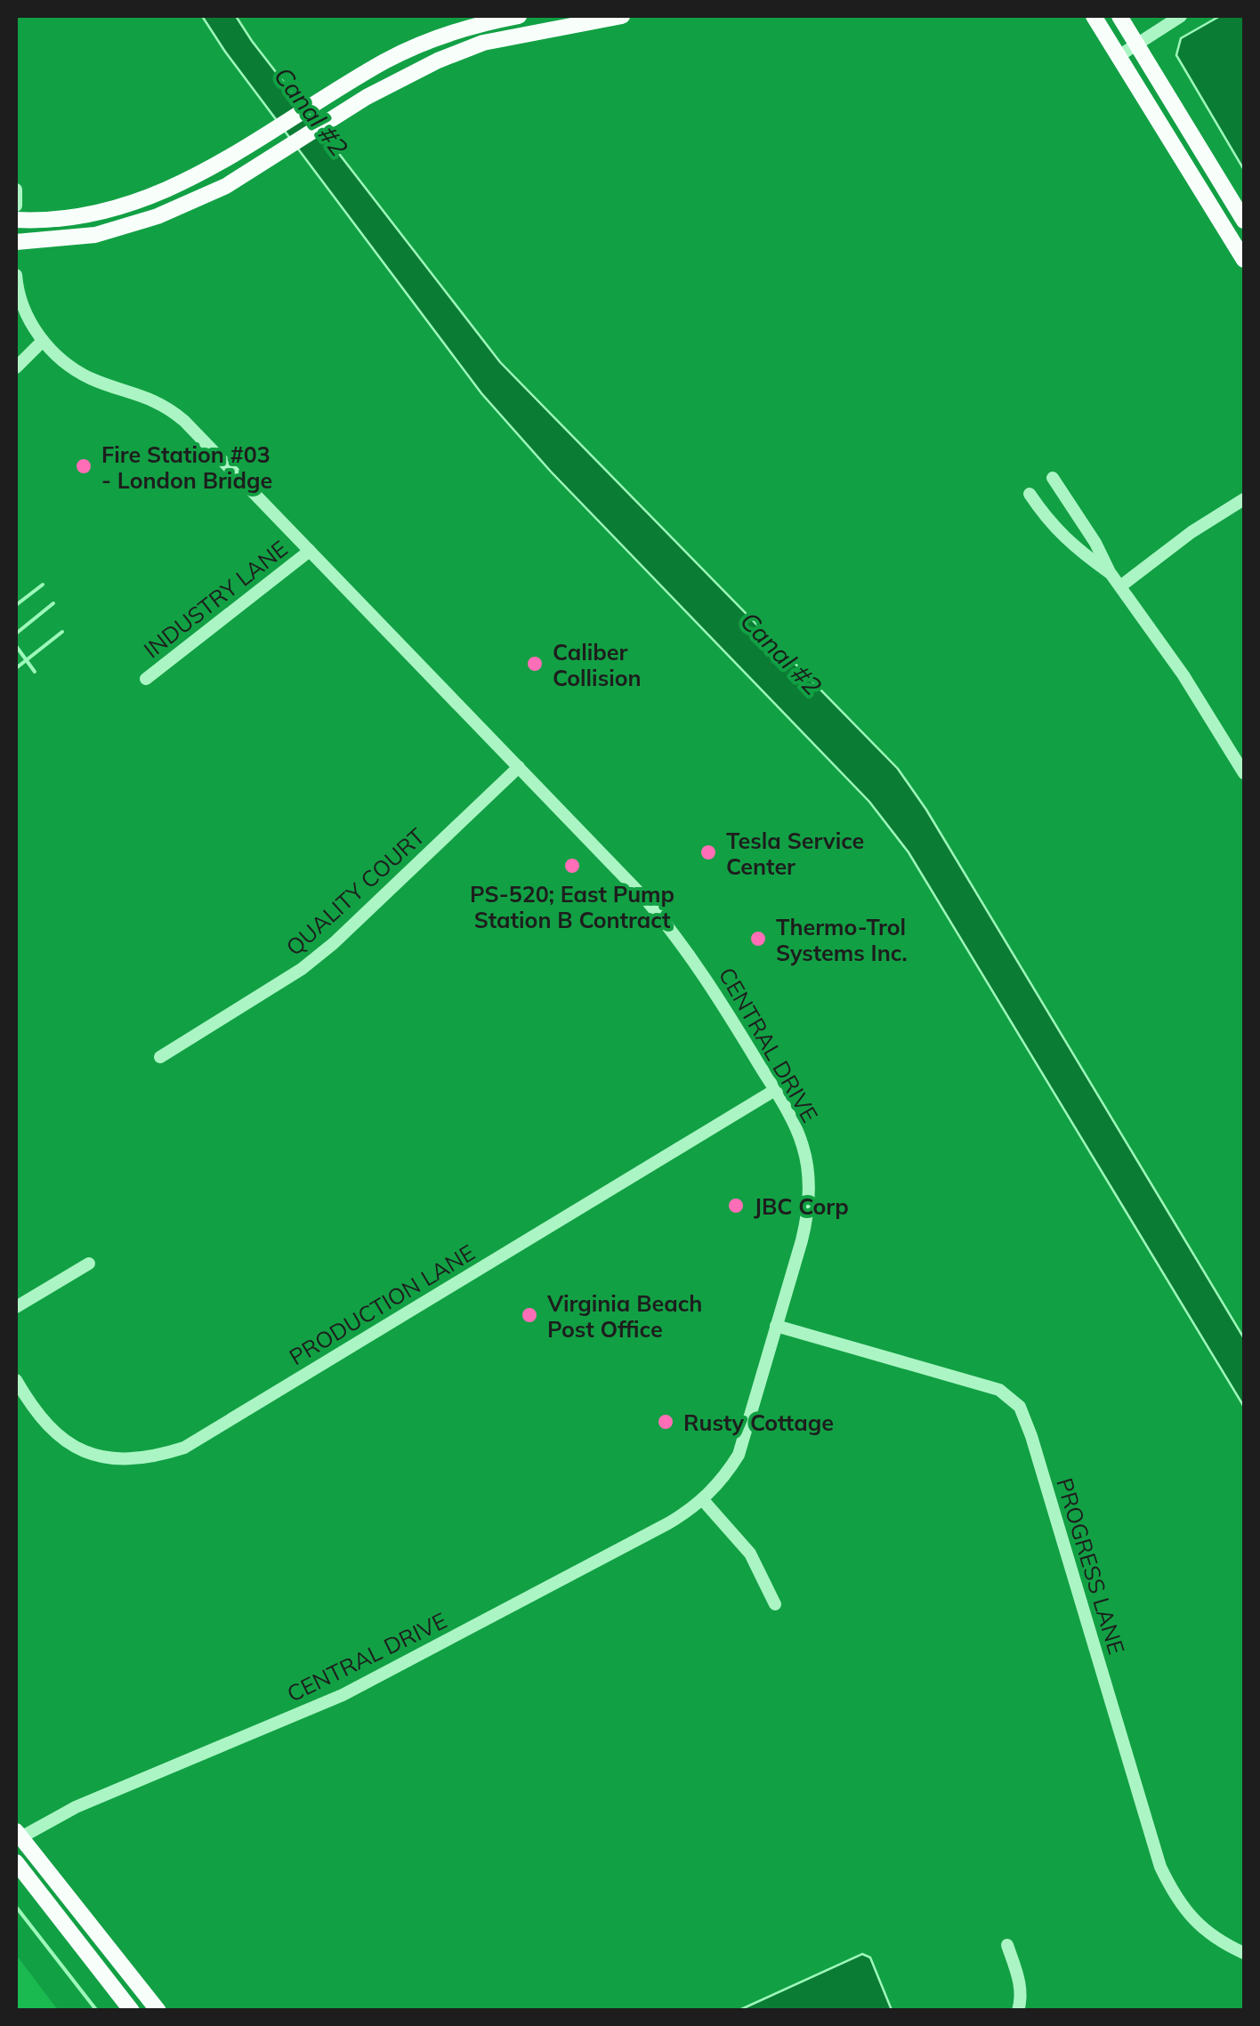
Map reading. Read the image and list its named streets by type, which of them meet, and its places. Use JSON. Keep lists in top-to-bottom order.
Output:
{
  "streets": {
    "street": [
      "INDUSTRY LANE",
      "QUALITY COURT",
      "CENTRAL DRIVE",
      "PRODUCTION LANE",
      "PROGRESS LANE"
    ]
  },
  "crossings": [
    ["INDUSTRY LANE", "CENTRAL DRIVE"],
    ["QUALITY COURT", "CENTRAL DRIVE"],
    ["CENTRAL DRIVE", "PRODUCTION LANE"],
    ["CENTRAL DRIVE", "PROGRESS LANE"]
  ],
  "water": ["Canal #2"],
  "places": [
    "Fire Station #03 - London Bridge",
    "Caliber Collision",
    "Tesla Service Center",
    "PS-520; East Pump Station B Contract",
    "Thermo-Trol Systems Inc.",
    "JBC Corp",
    "Virginia Beach Post Office",
    "Rusty Cottage"
  ]
}
